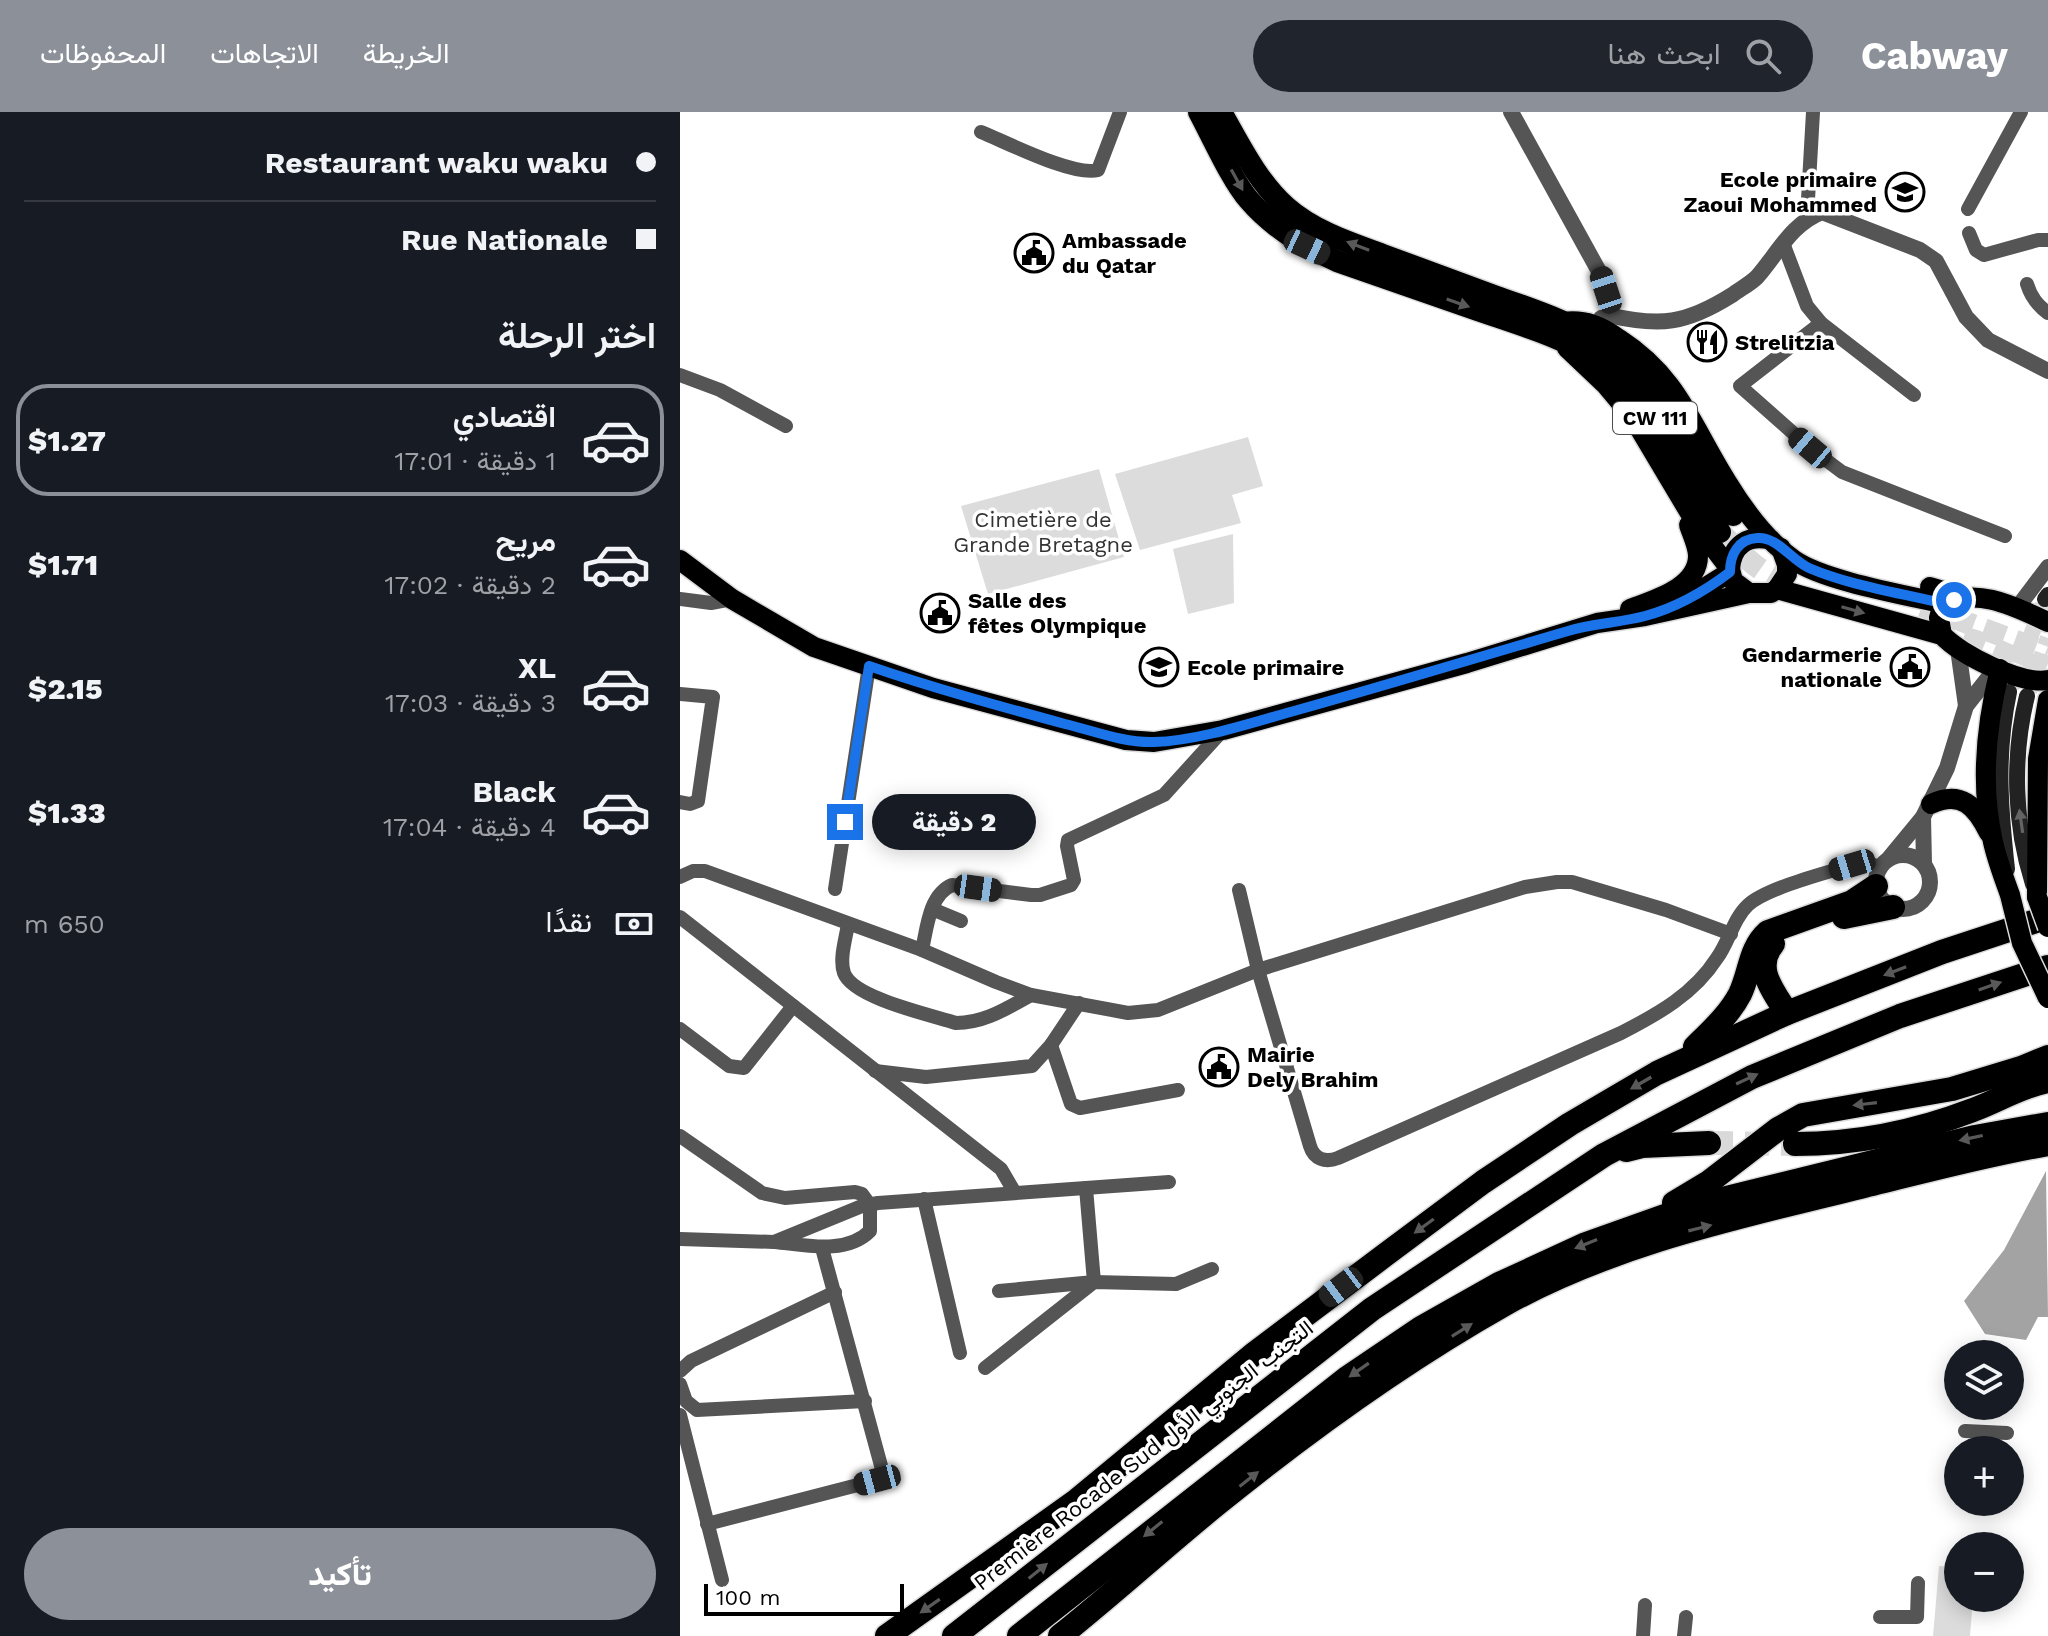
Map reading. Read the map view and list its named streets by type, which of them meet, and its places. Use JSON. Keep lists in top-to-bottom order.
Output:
{
  "streets": {
    "highway": ["CW 111", "Première Rocade Sud التجنب الجنوبي الأول"]
  },
  "parks": ["Cimetière de Grande Bretagne"],
  "places": {
    "school or university": ["Ecole primaire Zaoui Mohammed", "Ecole primaire"],
    "public building": [
      "Ambassade du Qatar",
      "Salle des fêtes Olympique",
      "Gendarmerie nationale",
      "Mairie Dely Brahim"
    ],
    "restaurant": ["Strelitzia"]
  },
  "scale_bar": "100 m",
  "page": {
    "header": "Cabway",
    "search": "ابحث هنا",
    "nav": ["الخريطة", "الاتجاهات", "المحفوظات"],
    "banner": ["Restaurant waku waku", "Rue Nationale"],
    "heading": "اختر الرحلة",
    "list": [
      {
        "name": "اقتصادي",
        "note": "1 دقيقة · 17:01",
        "value": "$1.27"
      },
      {
        "name": "مريح",
        "note": "2 دقيقة · 17:02",
        "value": "$1.71"
      },
      {
        "name": "XL",
        "note": "3 دقيقة · 17:03",
        "value": "$2.15"
      },
      {
        "name": "Black",
        "note": "4 دقيقة · 17:04",
        "value": "$1.33"
      }
    ],
    "bubble": "2 دقيقة",
    "pay": ["نقدًا", "650 m"],
    "map_buttons": ["+", "−"],
    "buttons": "تأكيد",
    "scale": "100 m"
  }
}
